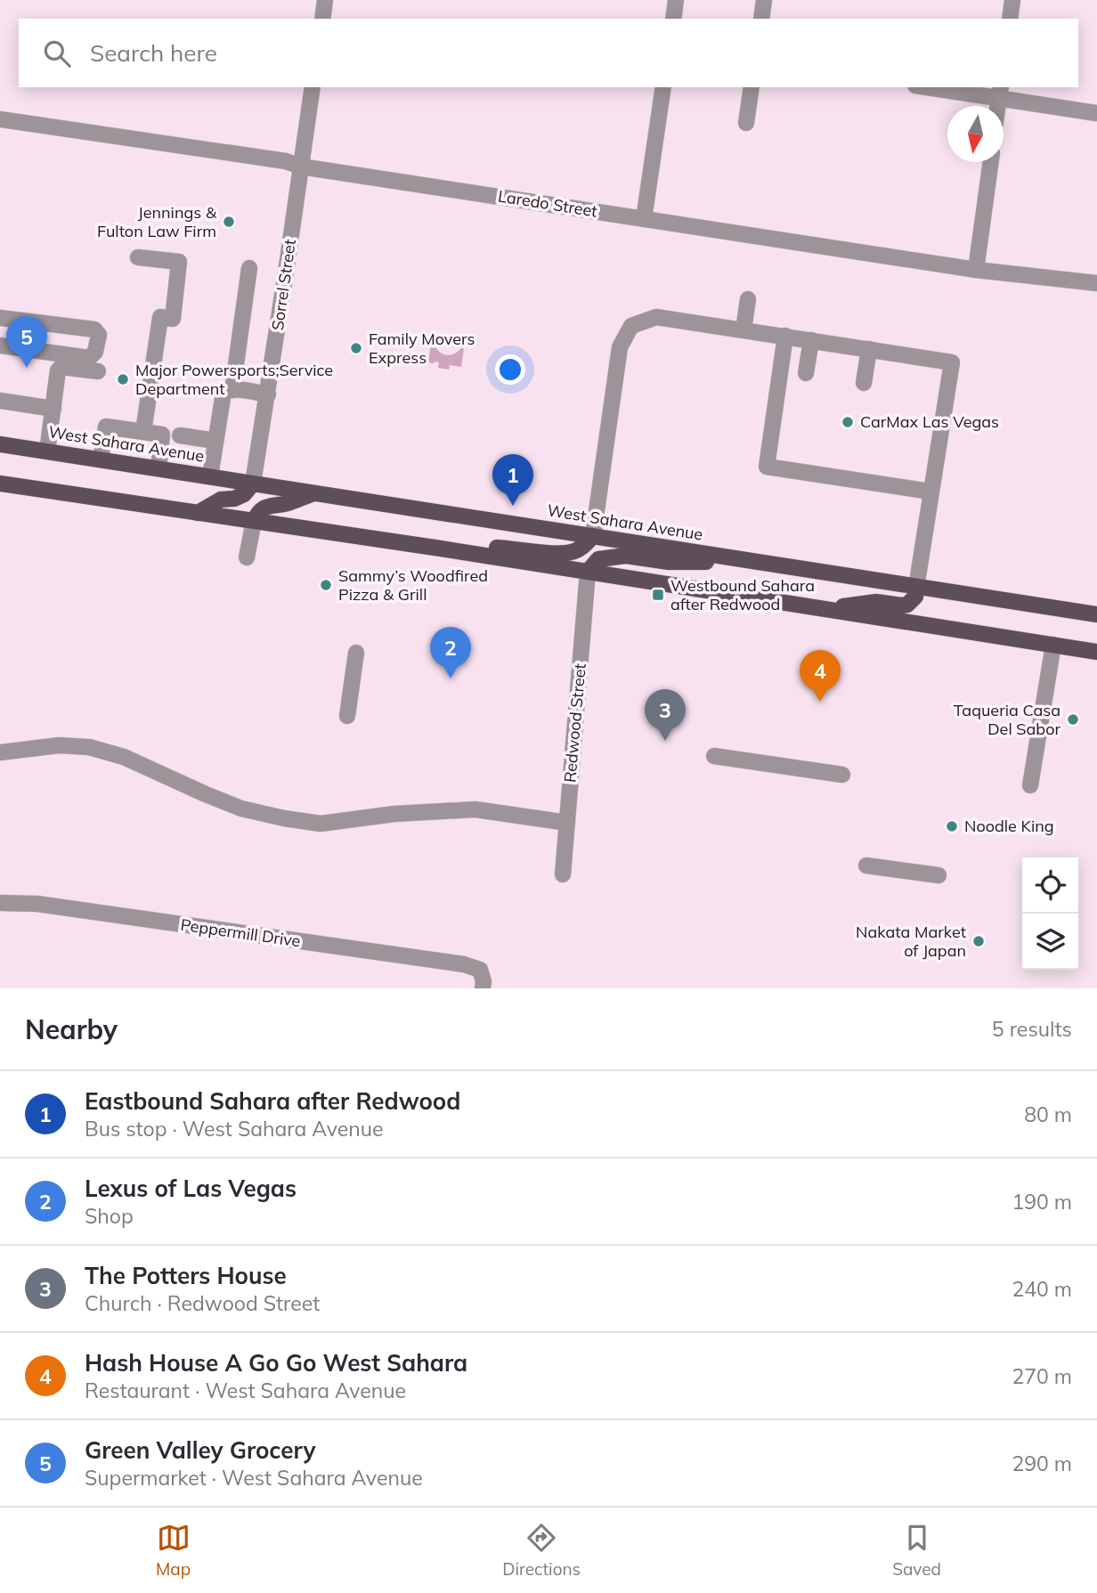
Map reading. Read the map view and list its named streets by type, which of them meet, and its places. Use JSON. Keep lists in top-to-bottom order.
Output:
{
  "streets": {
    "main road": ["West Sahara Avenue"],
    "street": [
      "Laredo Street",
      "Sorrel Street",
      "Redwood Street",
      "Peppermill Drive"
    ]
  },
  "crossings": [
    ["Laredo Street", "Sorrel Street"],
    ["Sorrel Street", "West Sahara Avenue"]
  ],
  "places": {
    "other": [
      "Jennings & Fulton Law Firm",
      "Family Movers Express",
      "Major Powersports;Service Department",
      "CarMax Las Vegas",
      "Sammy’s Woodfired Pizza & Grill",
      "Taqueria Casa Del Sabor",
      "Noodle King",
      "Nakata Market of Japan"
    ],
    "transit": ["Westbound Sahara after Redwood"]
  },
  "north": "bottom",
  "page": {
    "search": "Search here",
    "pins": [
      "5",
      "1",
      "2",
      "4",
      "3"
    ],
    "heading": ["Nearby", "5 results"],
    "list": [
      {
        "mark": "1",
        "name": "Eastbound Sahara after Redwood",
        "note": "Bus stop · West Sahara Avenue",
        "value": "80 m"
      },
      {
        "mark": "2",
        "name": "Lexus of Las Vegas",
        "note": "Shop",
        "value": "190 m"
      },
      {
        "mark": "3",
        "name": "The Potters House",
        "note": "Church · Redwood Street",
        "value": "240 m"
      },
      {
        "mark": "4",
        "name": "Hash House A Go Go West Sahara",
        "note": "Restaurant · West Sahara Avenue",
        "value": "270 m"
      },
      {
        "mark": "5",
        "name": "Green Valley Grocery",
        "note": "Supermarket · West Sahara Avenue",
        "value": "290 m"
      }
    ],
    "nav": ["Map", "Directions", "Saved"]
  }
}
